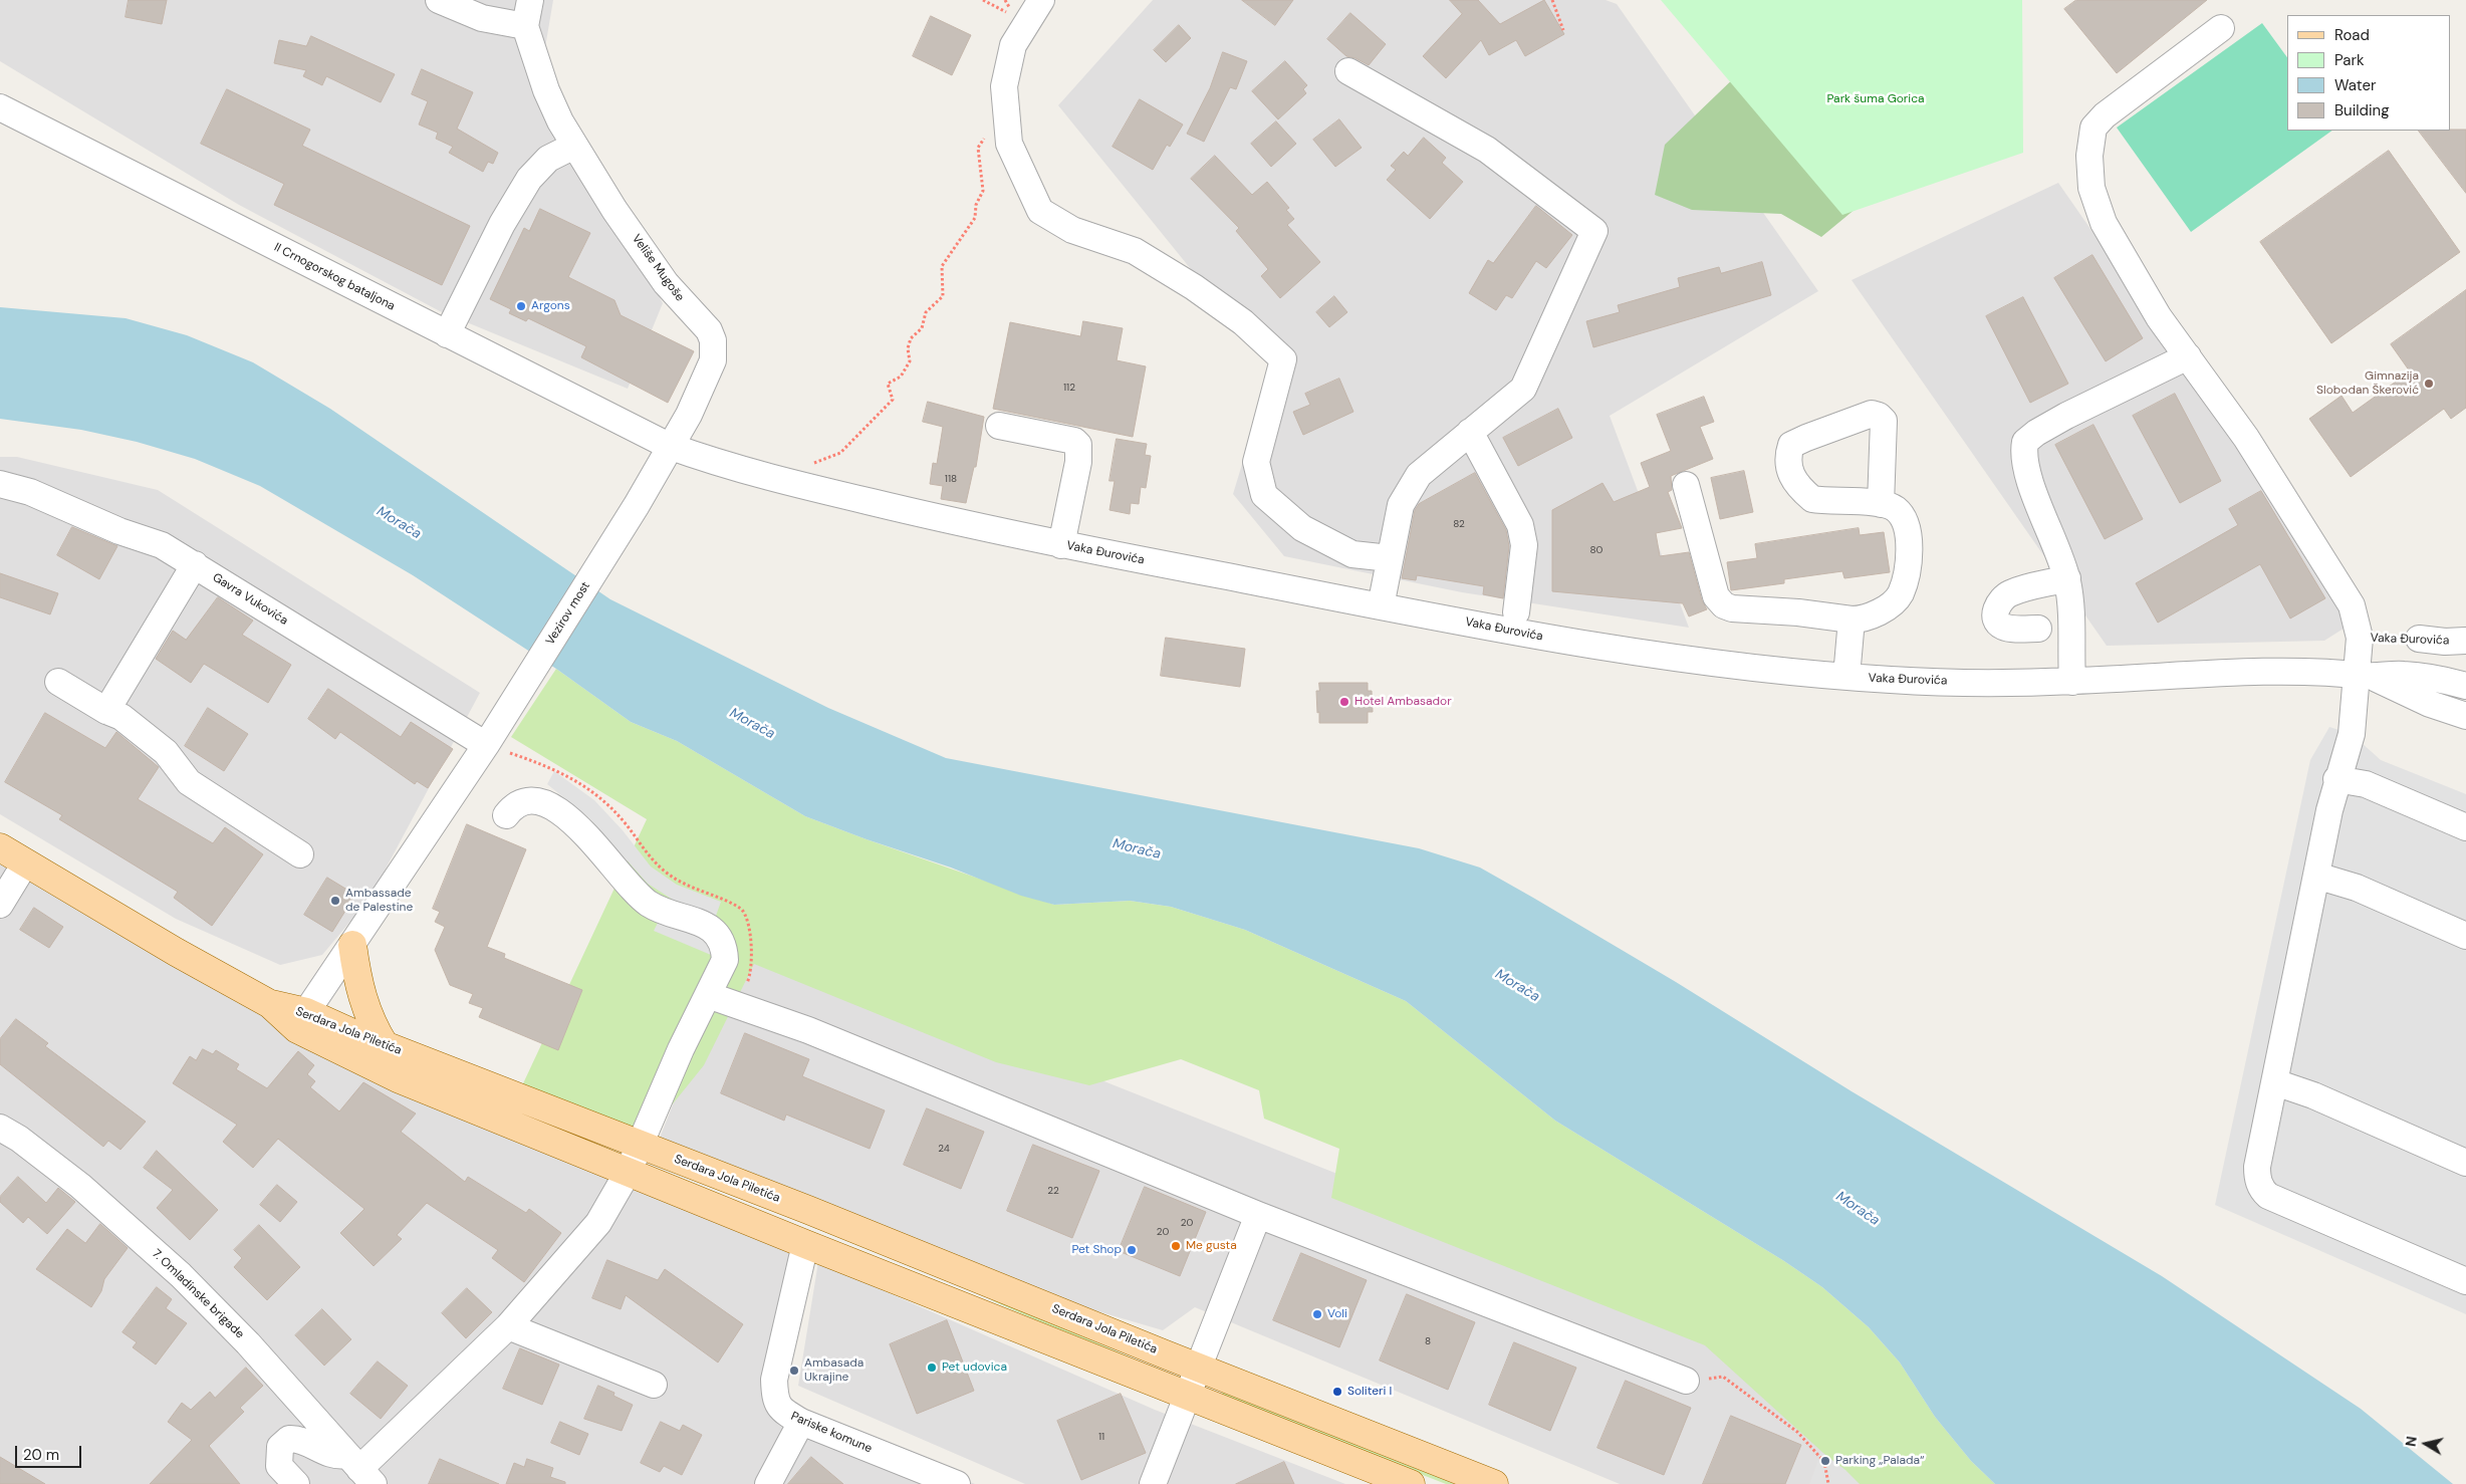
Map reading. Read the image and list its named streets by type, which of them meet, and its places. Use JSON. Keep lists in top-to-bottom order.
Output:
{
  "streets": {
    "main road": ["Serdara Jola Piletića"],
    "street": [
      "Veliše Mugoše",
      "II Crnogorskog bataljona",
      "Vaka Đurovića",
      "Gavra Vukovića",
      "Vezirov most",
      "7. Omladinske brigade",
      "Pariske komune"
    ]
  },
  "crossings": [
    ["Veliše Mugoše", "II Crnogorskog bataljona"],
    ["Veliše Mugoše", "Vaka Đurovića"],
    ["Veliše Mugoše", "Vezirov most"],
    ["II Crnogorskog bataljona", "Vaka Đurovića"],
    ["Gavra Vukovića", "Vezirov most"],
    ["Vezirov most", "Serdara Jola Piletića"],
    ["Serdara Jola Piletića", "Pariske komune"]
  ],
  "water": ["Morača"],
  "parks": ["Park šuma Gorica"],
  "places": [
    "Argons",
    "Gimnazija Slobodan Škerović",
    "Hotel Ambasador",
    "Ambassade de Palestine",
    "Me gusta",
    "Pet Shop",
    "Voli",
    "Pet udovica",
    "Ambasada Ukrajine",
    "Soliteri I",
    "Parking „Palada“"
  ],
  "house_numbers": [
    "112",
    "118",
    "82",
    "80",
    "24",
    "22",
    "20",
    "20",
    "8",
    "11"
  ],
  "legend": [
    "Road",
    "Park",
    "Water",
    "Building"
  ],
  "scale_bar": "20 m",
  "north": "left"
}
